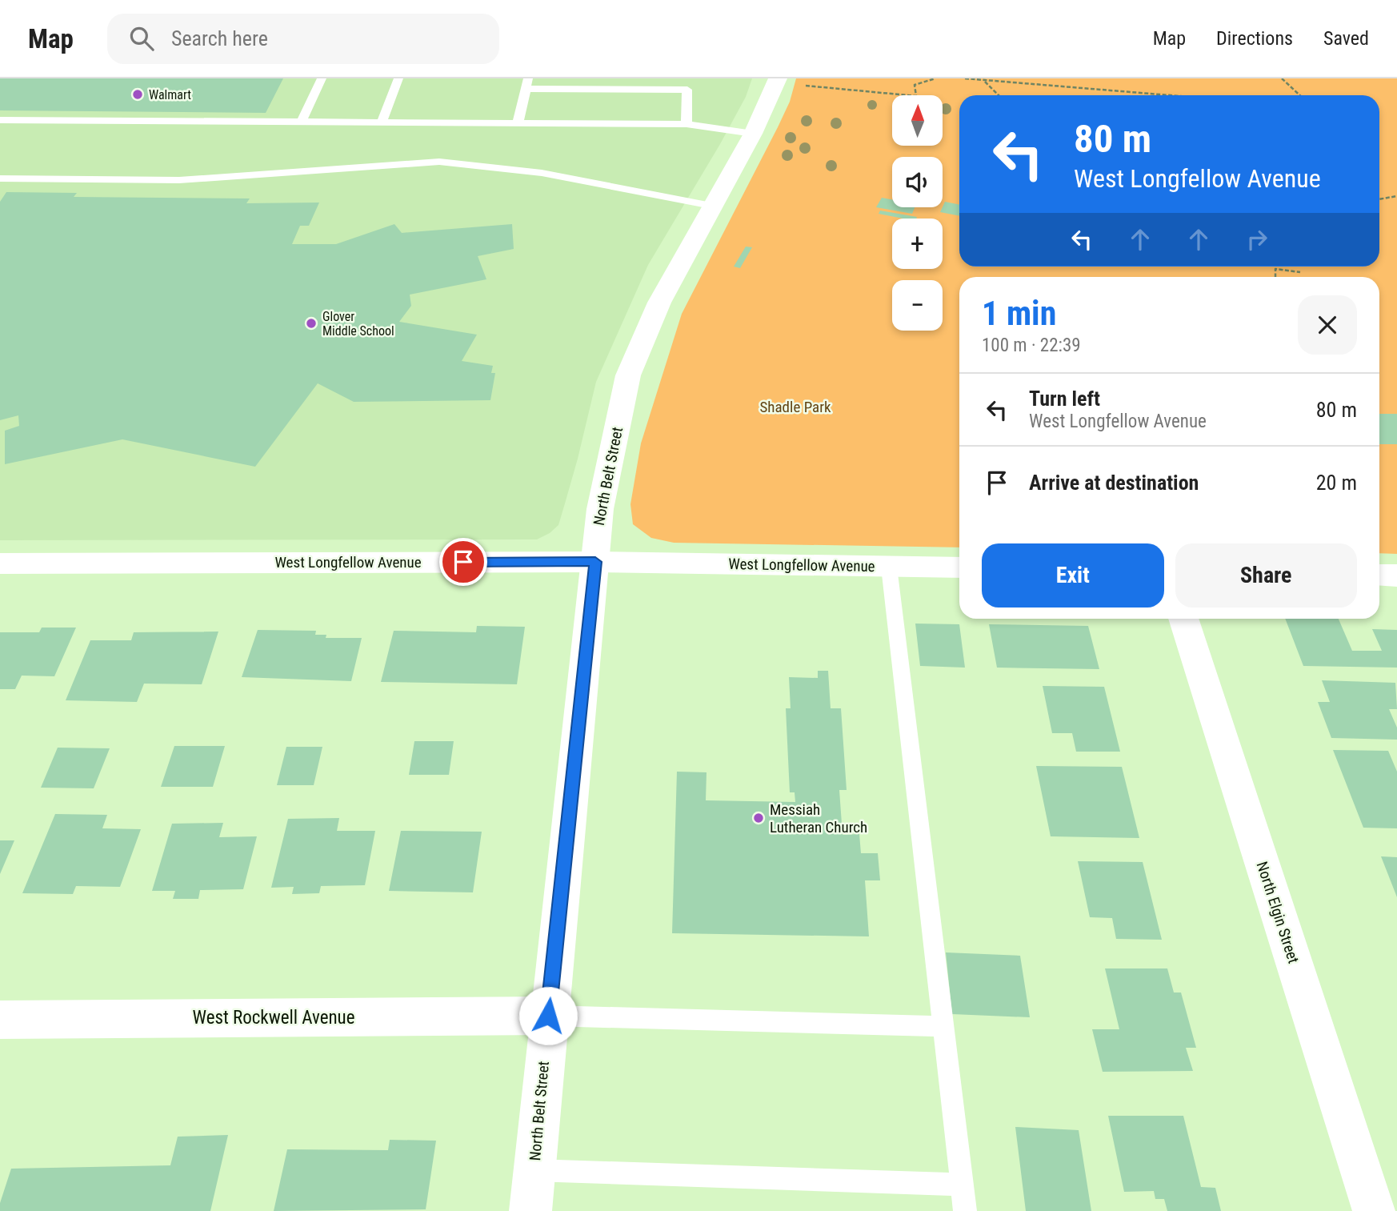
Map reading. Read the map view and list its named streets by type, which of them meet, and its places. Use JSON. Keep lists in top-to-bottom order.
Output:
{
  "streets": {
    "street": [
      "North Belt Street",
      "West Longfellow Avenue",
      "North Elgin Street",
      "West Rockwell Avenue"
    ]
  },
  "crossings": [
    ["North Belt Street", "West Longfellow Avenue"],
    ["North Belt Street", "West Rockwell Avenue"]
  ],
  "parks": ["Shadle Park"],
  "places": ["Walmart", "Glover Middle School", "Messiah Lutheran Church"],
  "north": "top",
  "page": {
    "header": "Map",
    "search": "Search here",
    "nav": ["Map", "Directions", "Saved"],
    "map_buttons": ["+", "−"],
    "turn": ["80 m", "West Longfellow Avenue"],
    "heading": ["1 min", "100 m · 22:39"],
    "list": [
      {
        "name": "Turn left",
        "note": "West Longfellow Avenue",
        "value": "80 m"
      },
      {
        "name": "Arrive at destination",
        "value": "20 m"
      }
    ],
    "buttons": ["Exit", "Share"]
  }
}
